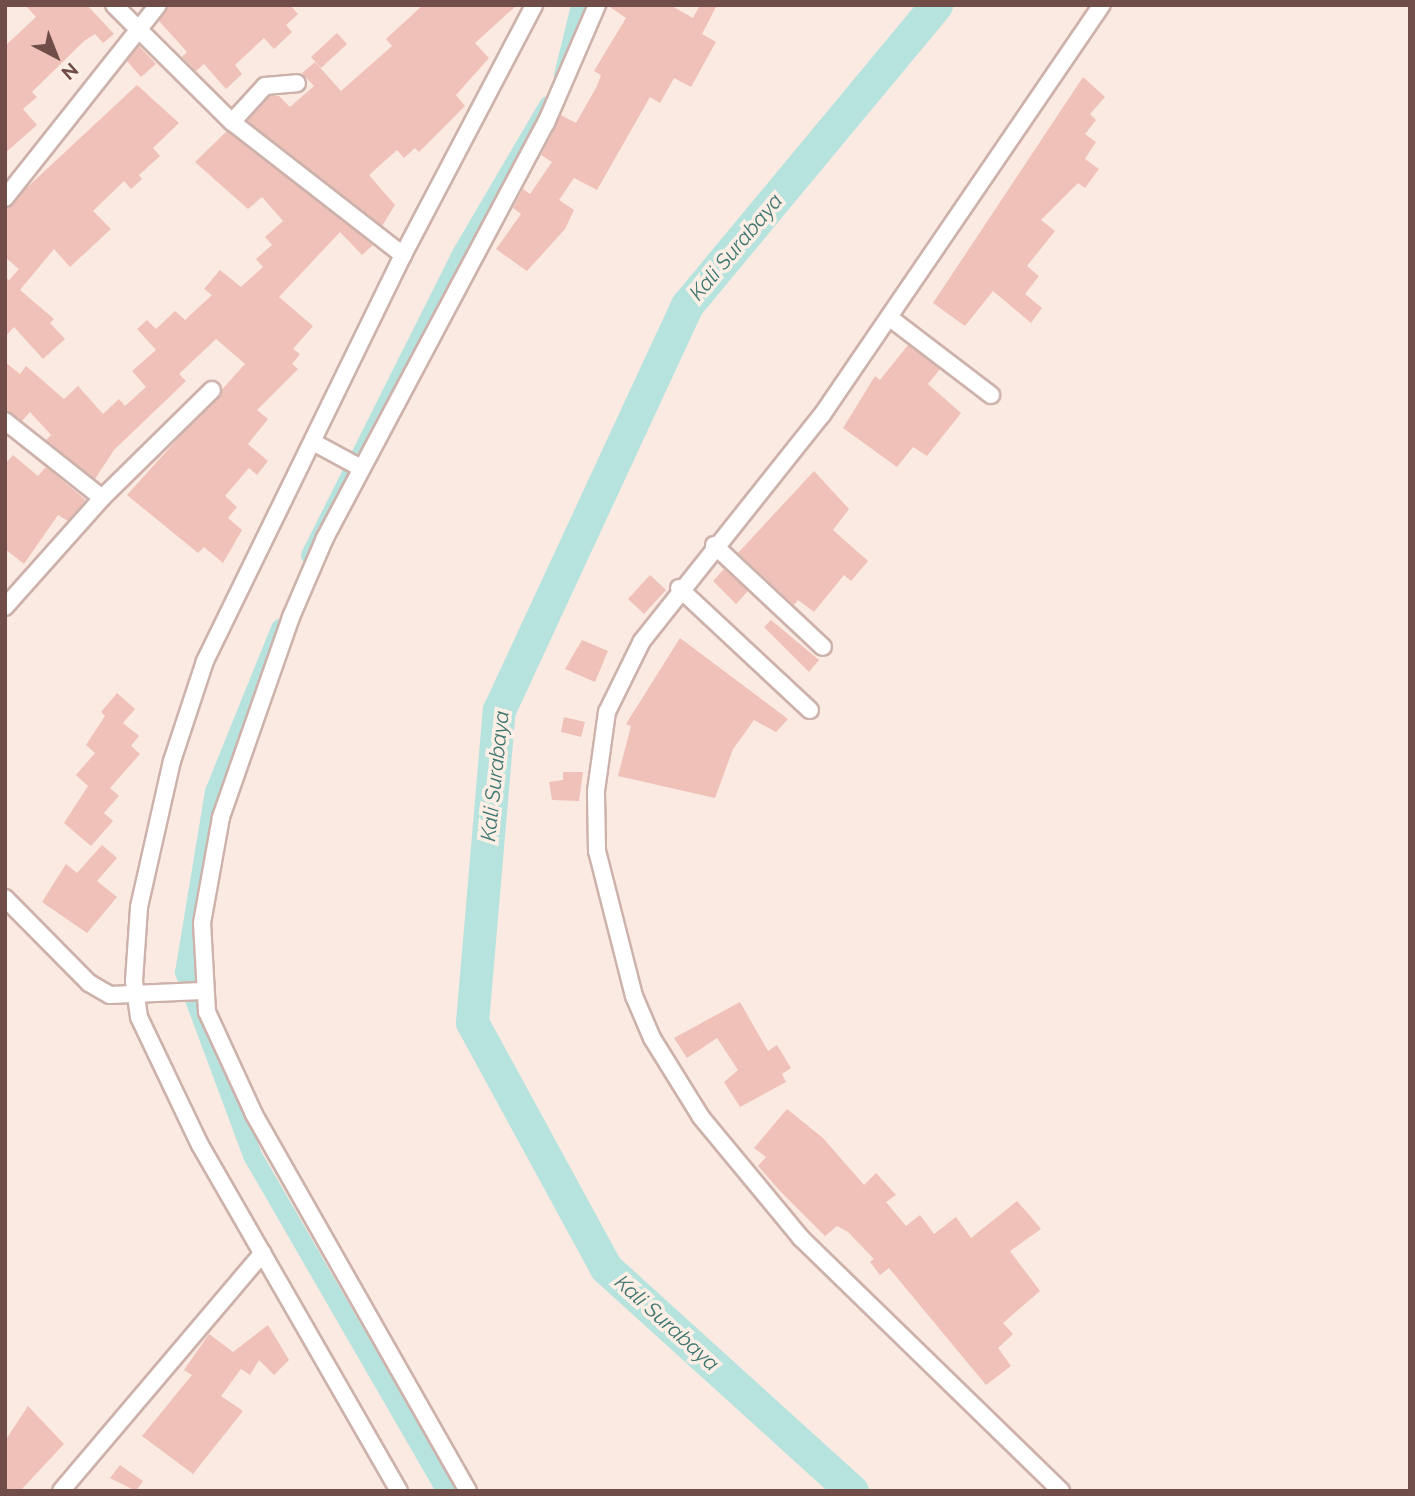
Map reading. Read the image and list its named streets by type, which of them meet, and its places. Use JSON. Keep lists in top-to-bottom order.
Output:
{
  "water": ["Kali Surabaya"],
  "north": "bottom right"
}
